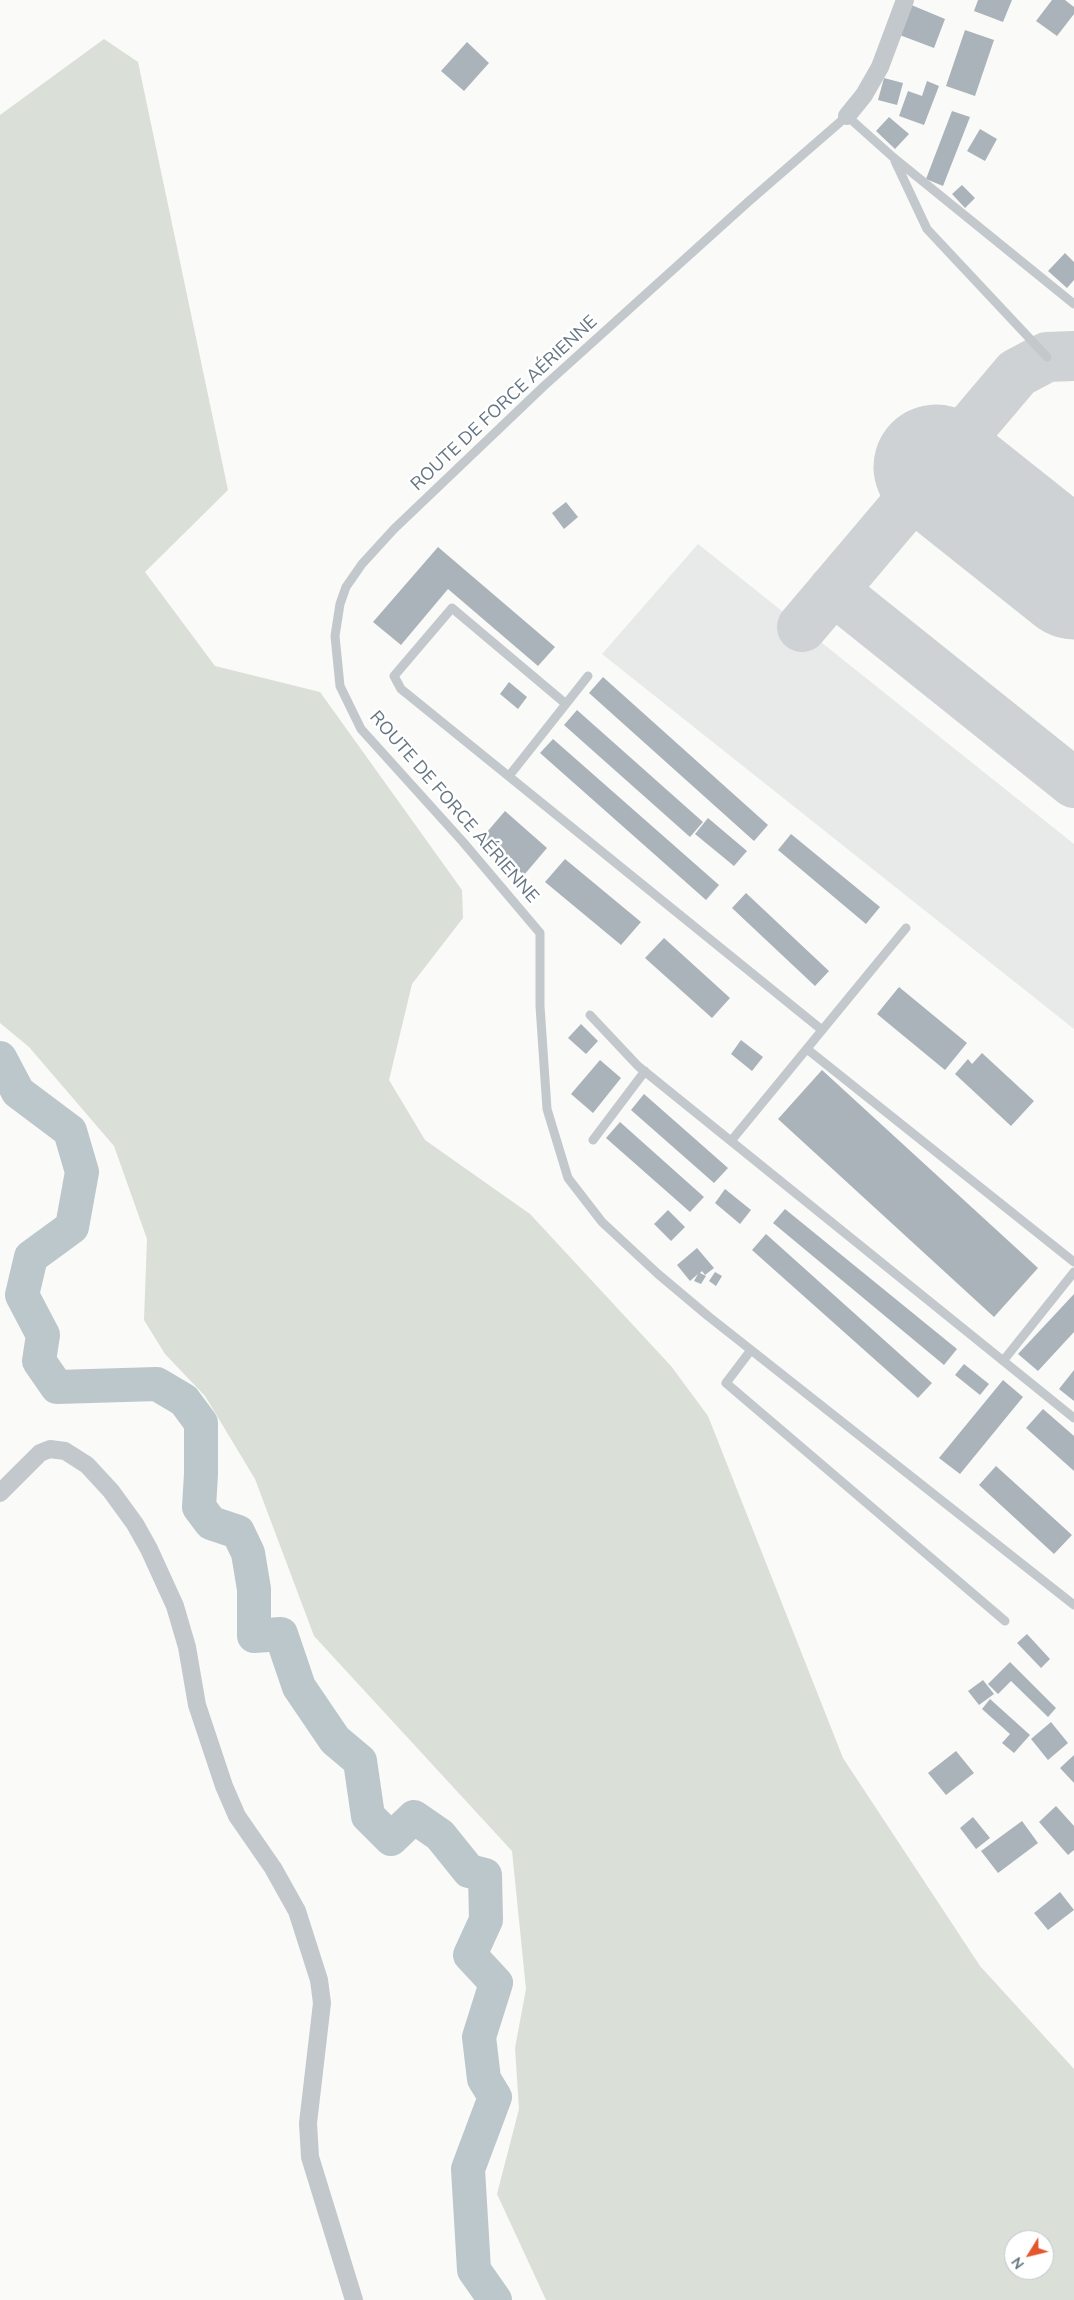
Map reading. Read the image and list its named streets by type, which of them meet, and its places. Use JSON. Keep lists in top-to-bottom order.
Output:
{
  "streets": {
    "lane": ["ROUTE DE FORCE AÉRIENNE"]
  },
  "north": "bottom left"
}
